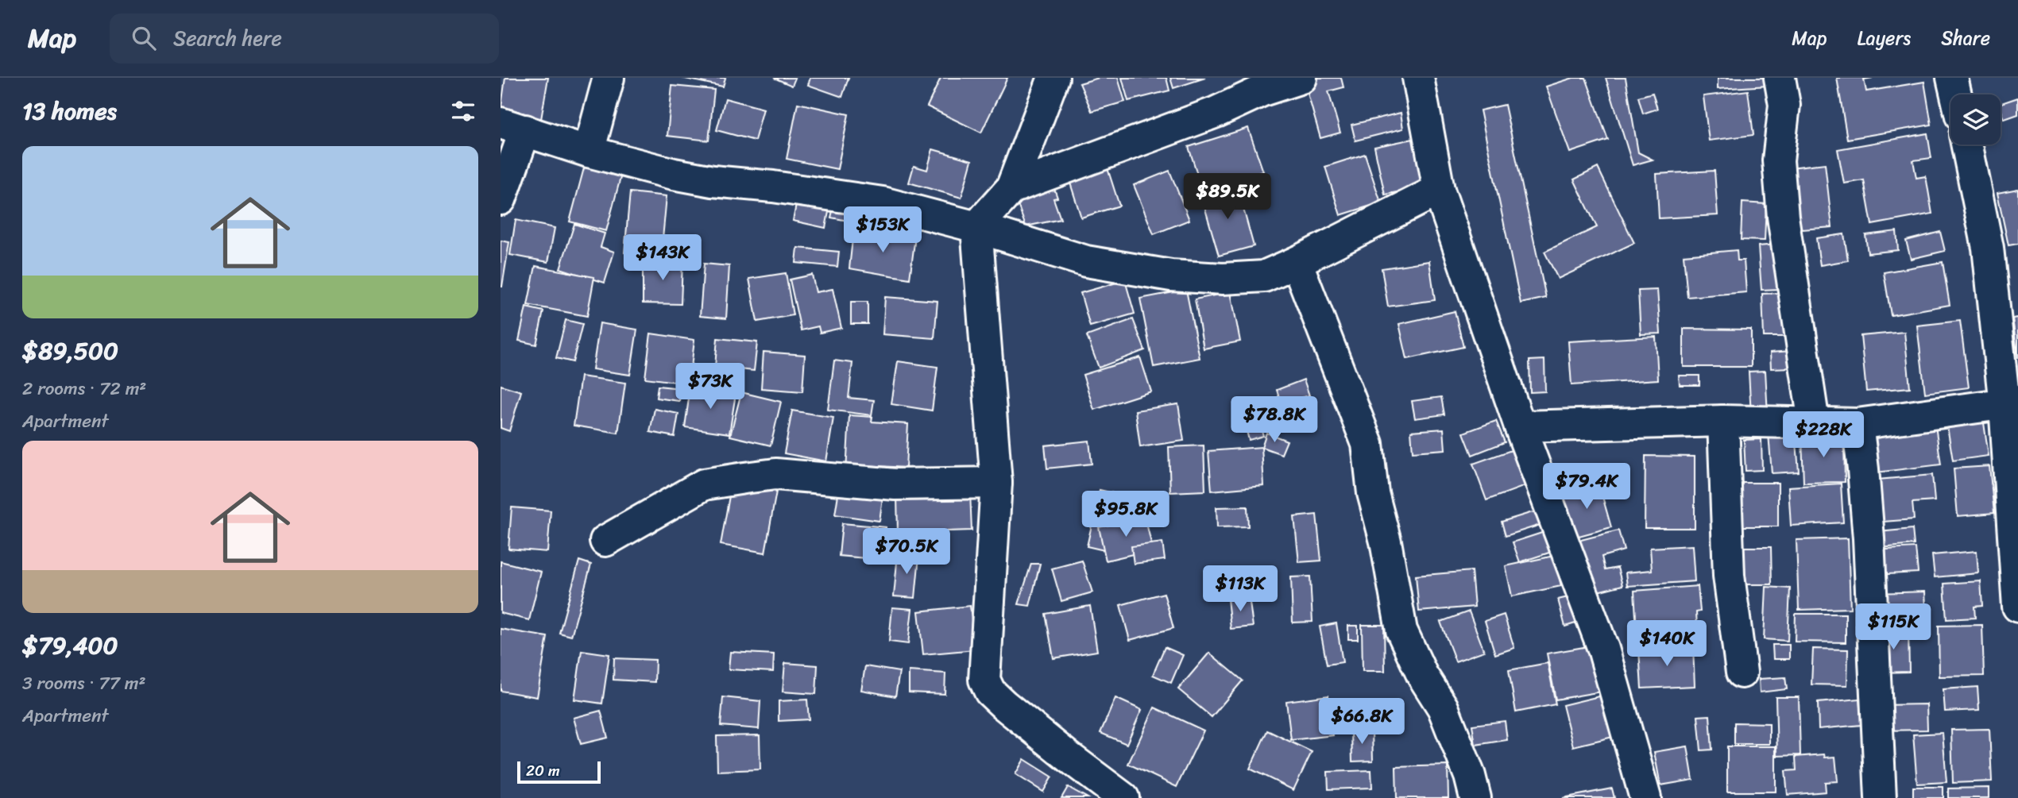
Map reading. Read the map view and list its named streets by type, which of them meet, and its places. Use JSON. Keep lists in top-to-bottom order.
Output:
{
  "scale_bar": "20 m",
  "page": {
    "header": "Map",
    "search": "Search here",
    "nav": ["Map", "Layers", "Share"],
    "heading": "13 homes",
    "list": [
      {
        "name": "$89,500",
        "note": "2 rooms · 72 m² · Apartment"
      },
      {
        "name": "$79,400",
        "note": "3 rooms · 77 m² · Apartment"
      }
    ],
    "price": [
      "$89.5K",
      "$153K",
      "$143K",
      "$73K",
      "$78.8K",
      "$228K",
      "$79.4K",
      "$95.8K",
      "$70.5K",
      "$113K",
      "$115K",
      "$140K",
      "$66.8K"
    ],
    "scale": "20 m"
  }
}
